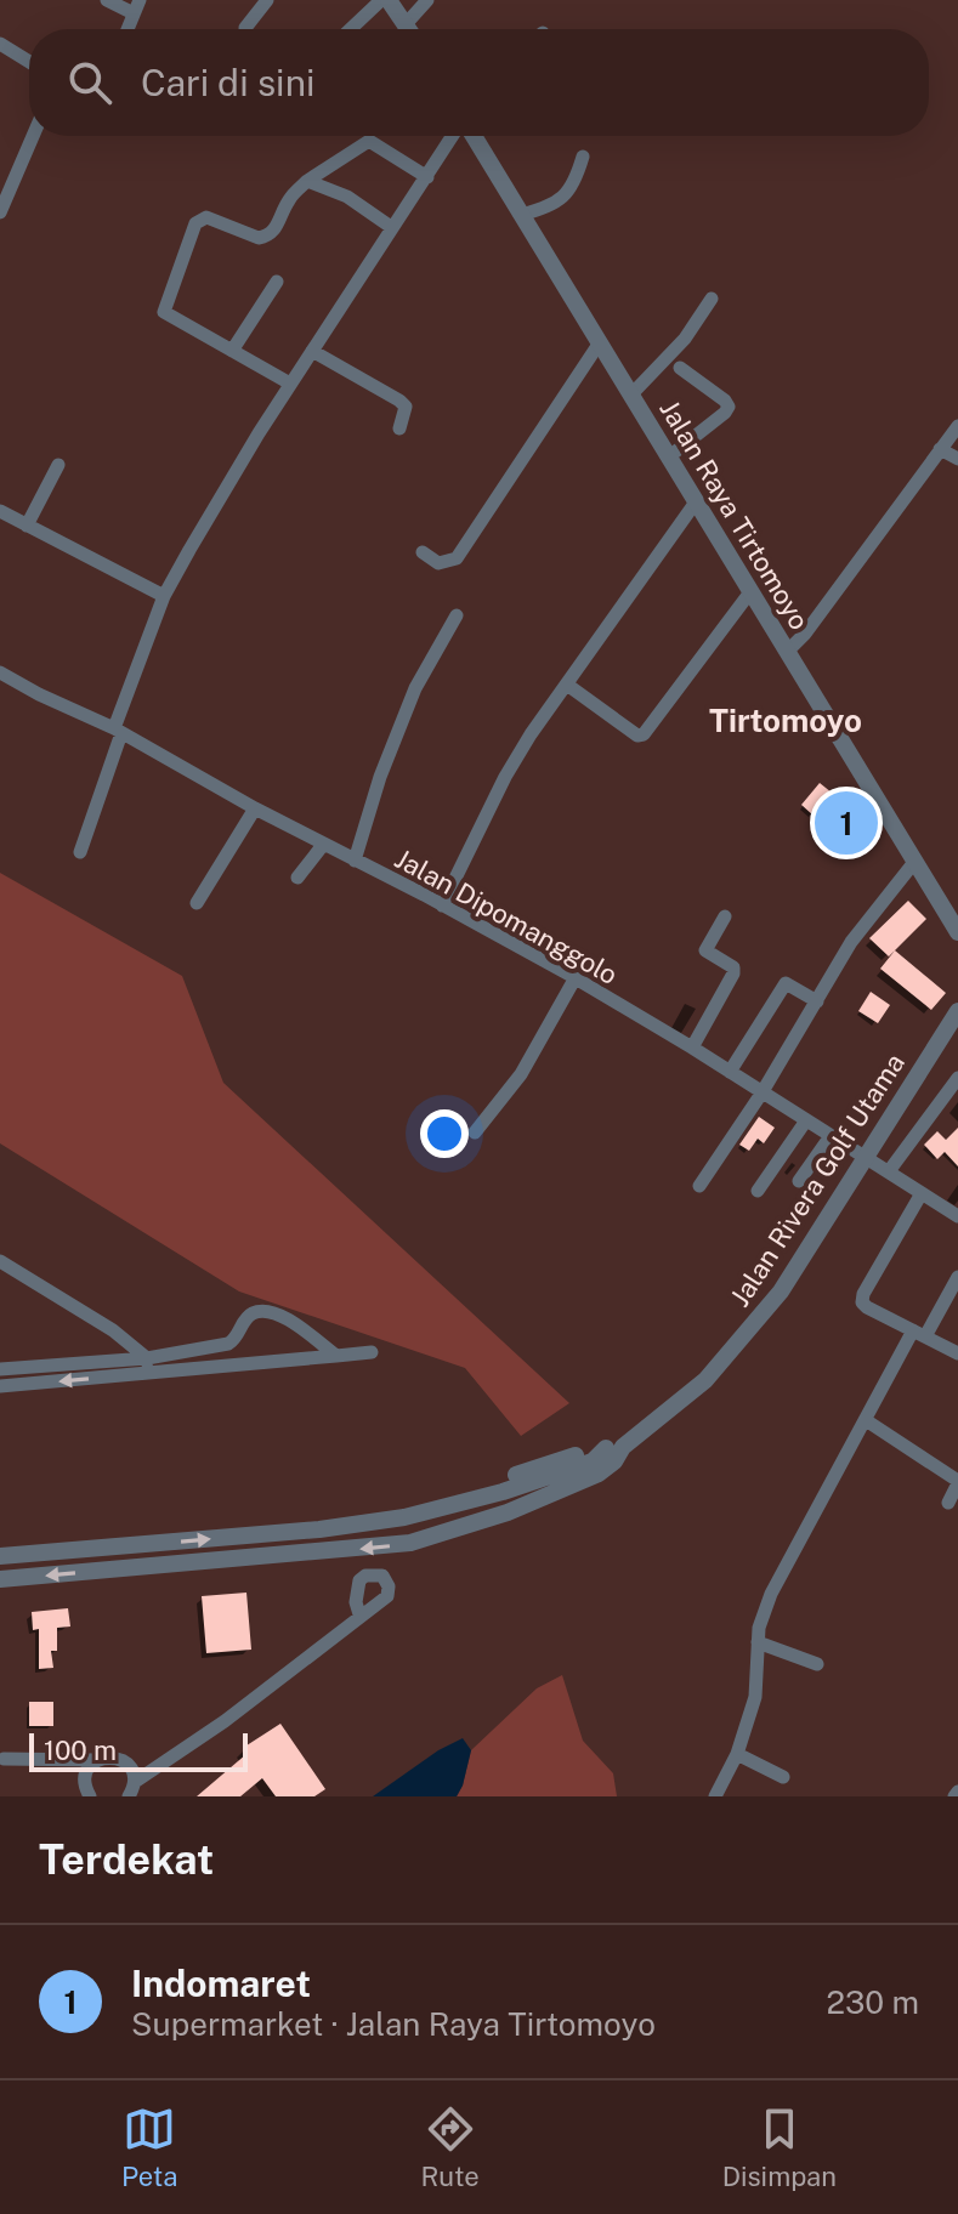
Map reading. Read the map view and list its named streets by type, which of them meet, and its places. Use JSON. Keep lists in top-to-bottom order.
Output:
{
  "streets": {
    "street": ["Jalan Raya Tirtomoyo", "Jalan Dipomanggolo", "Jalan Rivera Golf Utama"]
  },
  "crossings": [
    ["Jalan Dipomanggolo", "Jalan Rivera Golf Utama"]
  ],
  "districts": ["Tirtomoyo"],
  "scale_bar": "100 m",
  "page": {
    "search": "Cari di sini",
    "pins": "1",
    "scale": "100 m",
    "heading": "Terdekat",
    "list": [
      {
        "mark": "1",
        "name": "Indomaret",
        "note": "Supermarket · Jalan Raya Tirtomoyo",
        "value": "230 m"
      }
    ],
    "nav": ["Peta", "Rute", "Disimpan"]
  }
}
